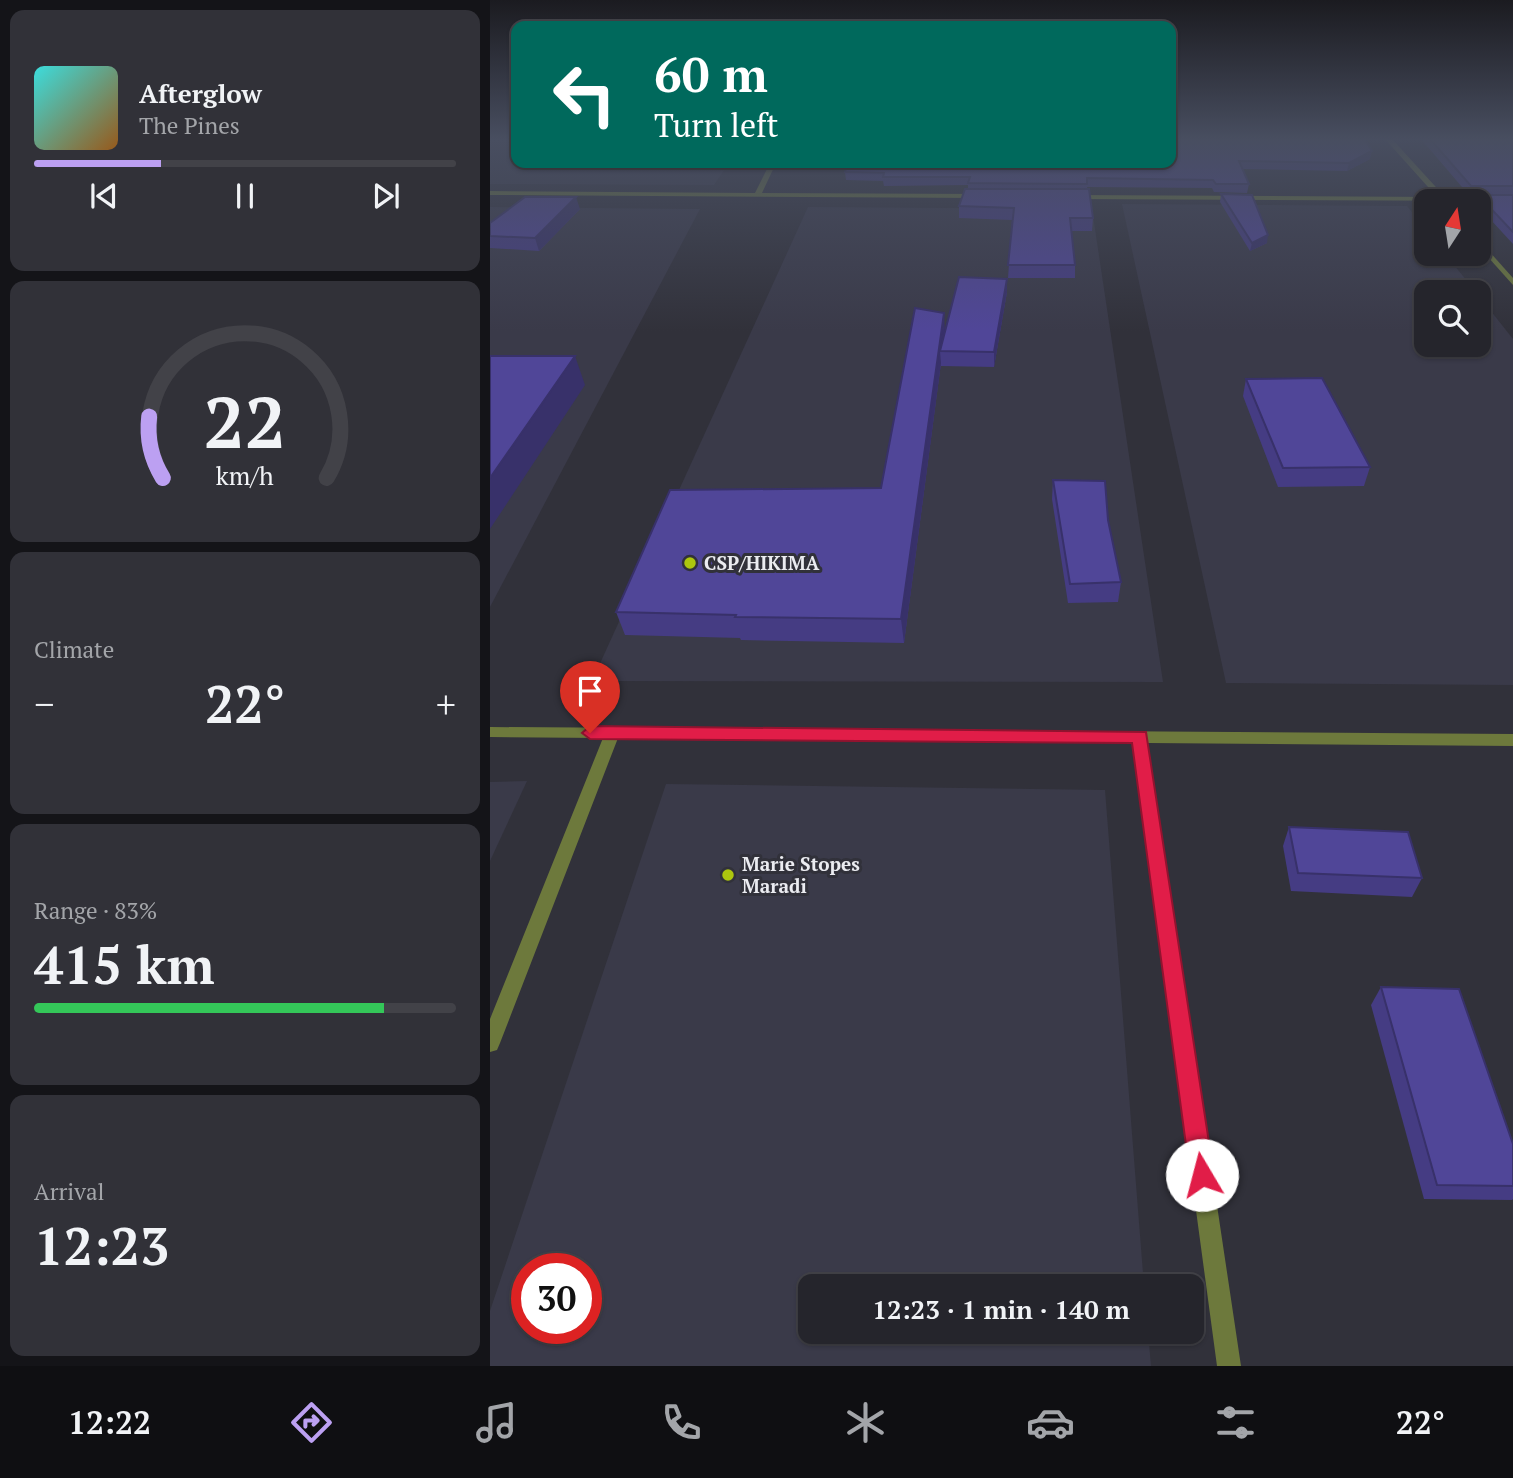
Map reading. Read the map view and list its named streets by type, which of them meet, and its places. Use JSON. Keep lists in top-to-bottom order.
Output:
{
  "places": ["CSP/HIKIMA", "Marie Stopes Maradi"],
  "north": "top",
  "page": {
    "turn": ["60 m", "Turn left"],
    "song": ["Afterglow", "The Pines"],
    "tile": [
      "Climate",
      ["Range · 83%", "415 km"],
      ["Arrival", "12:23"]
    ],
    "heat": ["−", "22°", "+"],
    "limit": "30",
    "trip": "12:23 · 1 min · 140 m",
    "tabs": ["12:22", "22°"],
    "gauge": ["22", "km/h"]
  }
}
